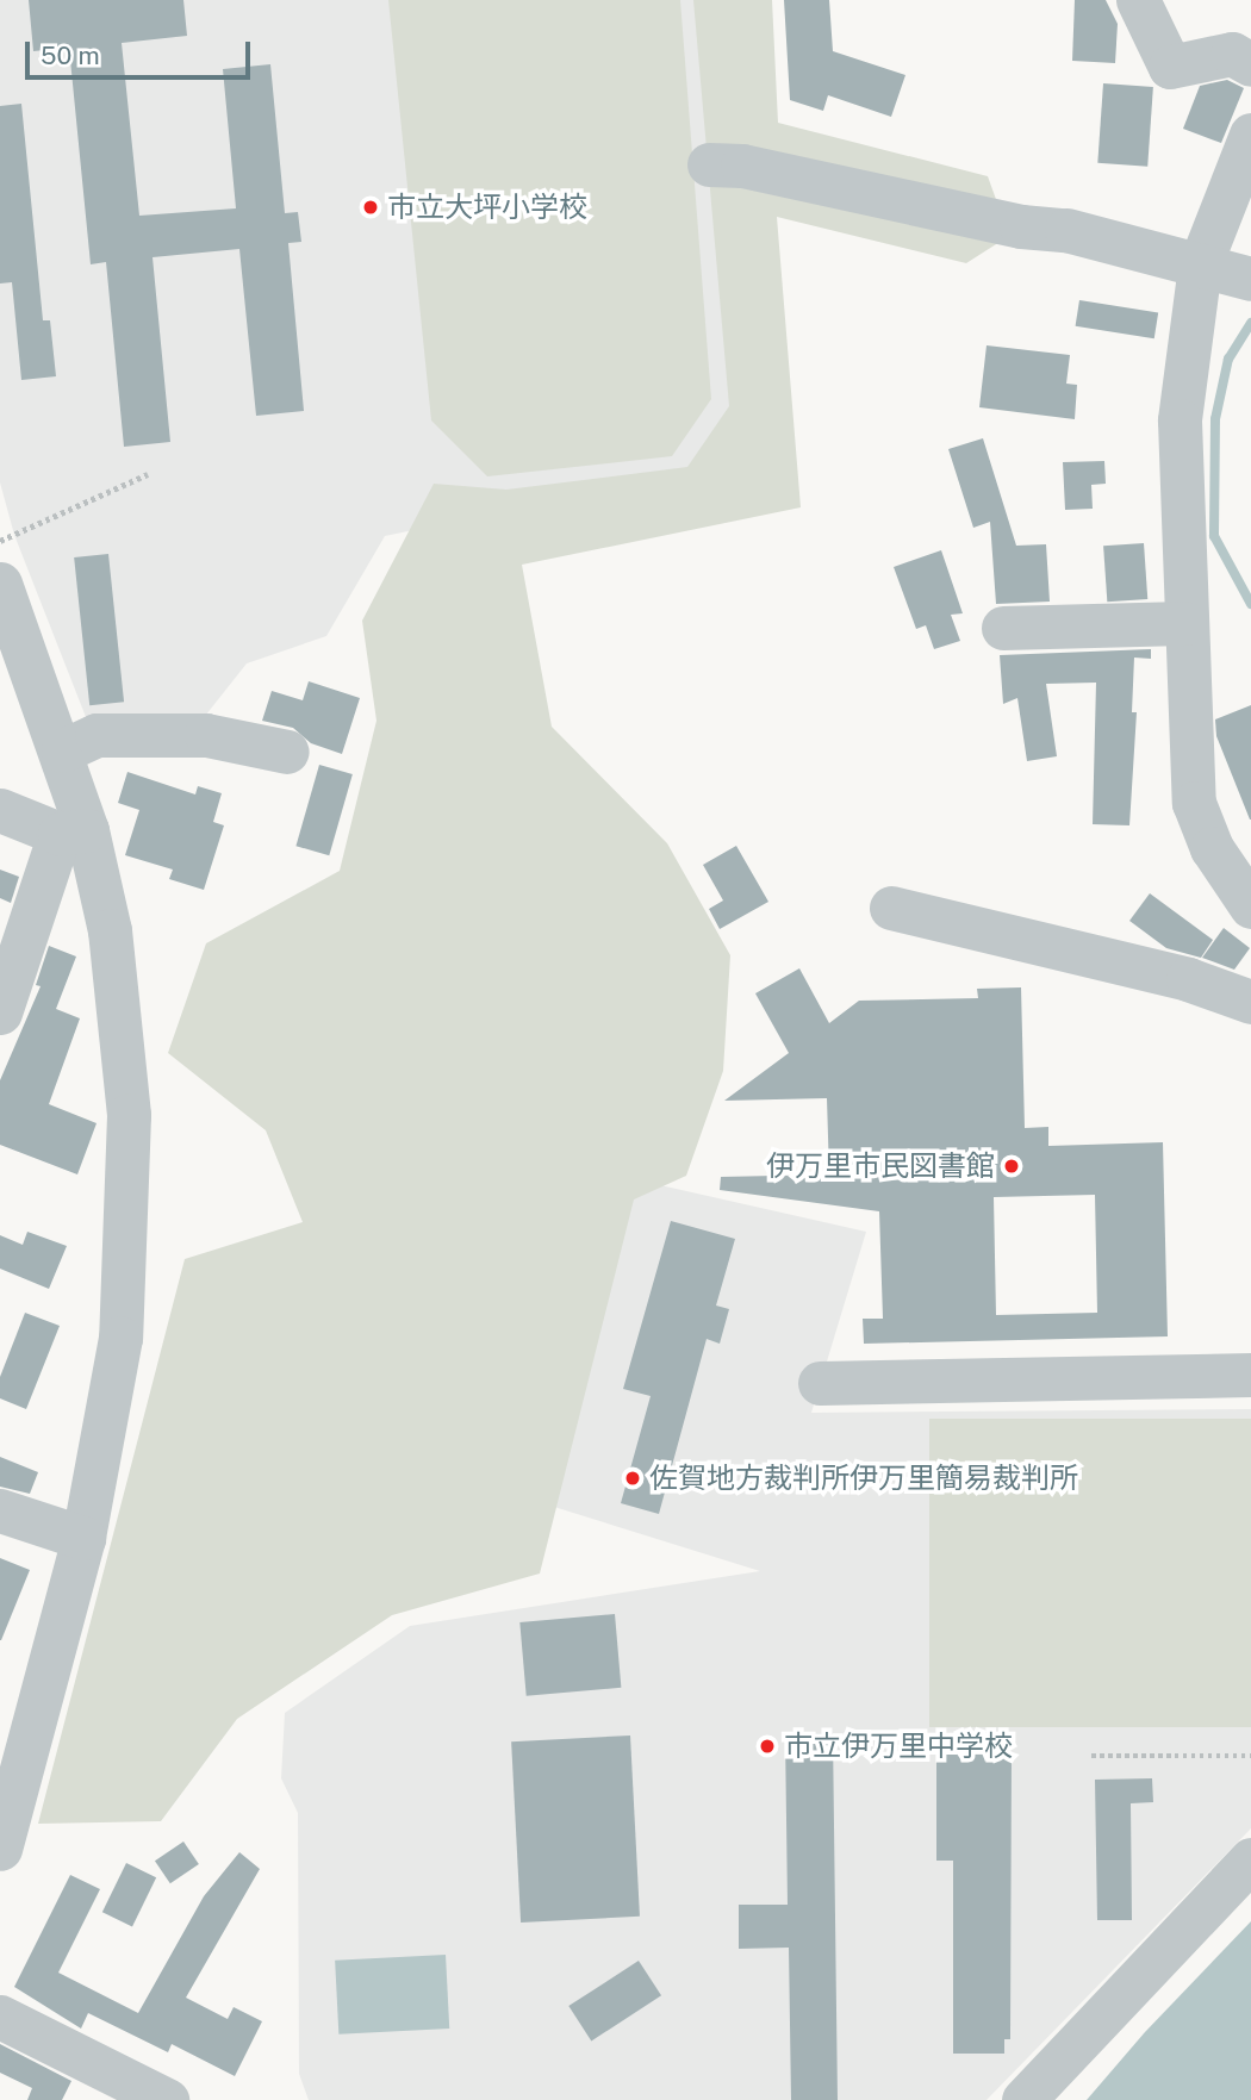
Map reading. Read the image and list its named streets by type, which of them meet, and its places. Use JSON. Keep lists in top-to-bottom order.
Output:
{
  "places": [
    "市立大坪小学校",
    "伊万里市民図書館",
    "佐賀地方裁判所伊万里簡易裁判所",
    "市立伊万里中学校"
  ],
  "scale_bar": "50 m"
}
